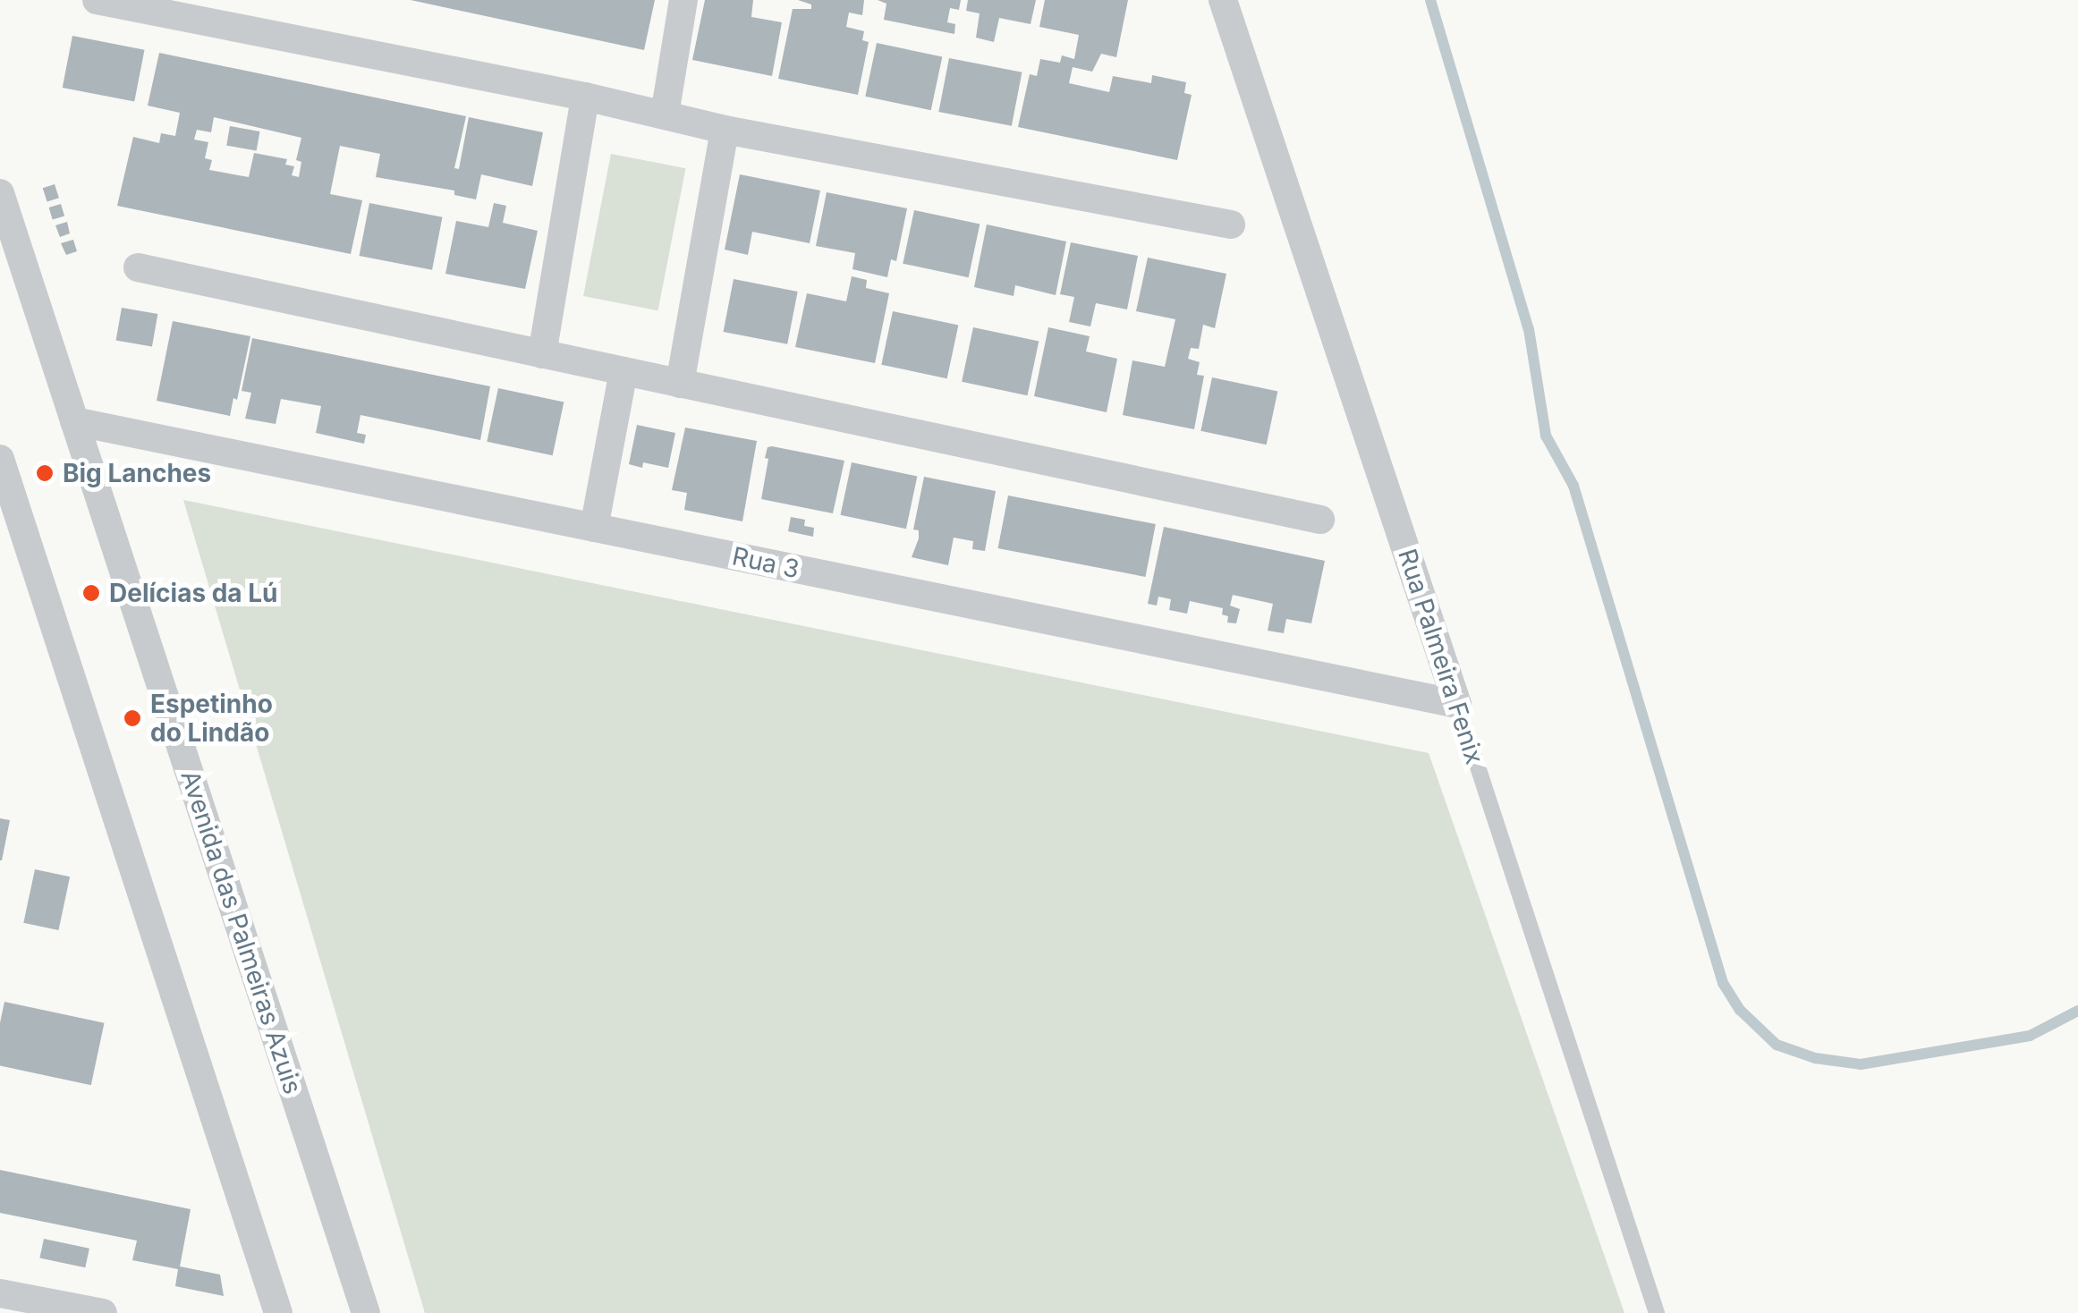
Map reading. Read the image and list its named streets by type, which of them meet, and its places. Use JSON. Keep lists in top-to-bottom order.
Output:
{
  "streets": {
    "street": ["Rua 3", "Rua Palmeira Fenix", "Avenida das Palmeiras Azuis"]
  },
  "crossings": [
    ["Rua 3", "Rua Palmeira Fenix"],
    ["Rua 3", "Avenida das Palmeiras Azuis"]
  ],
  "places": ["Big Lanches", "Delícias da Lú", "Espetinho do Lindão"]
}
